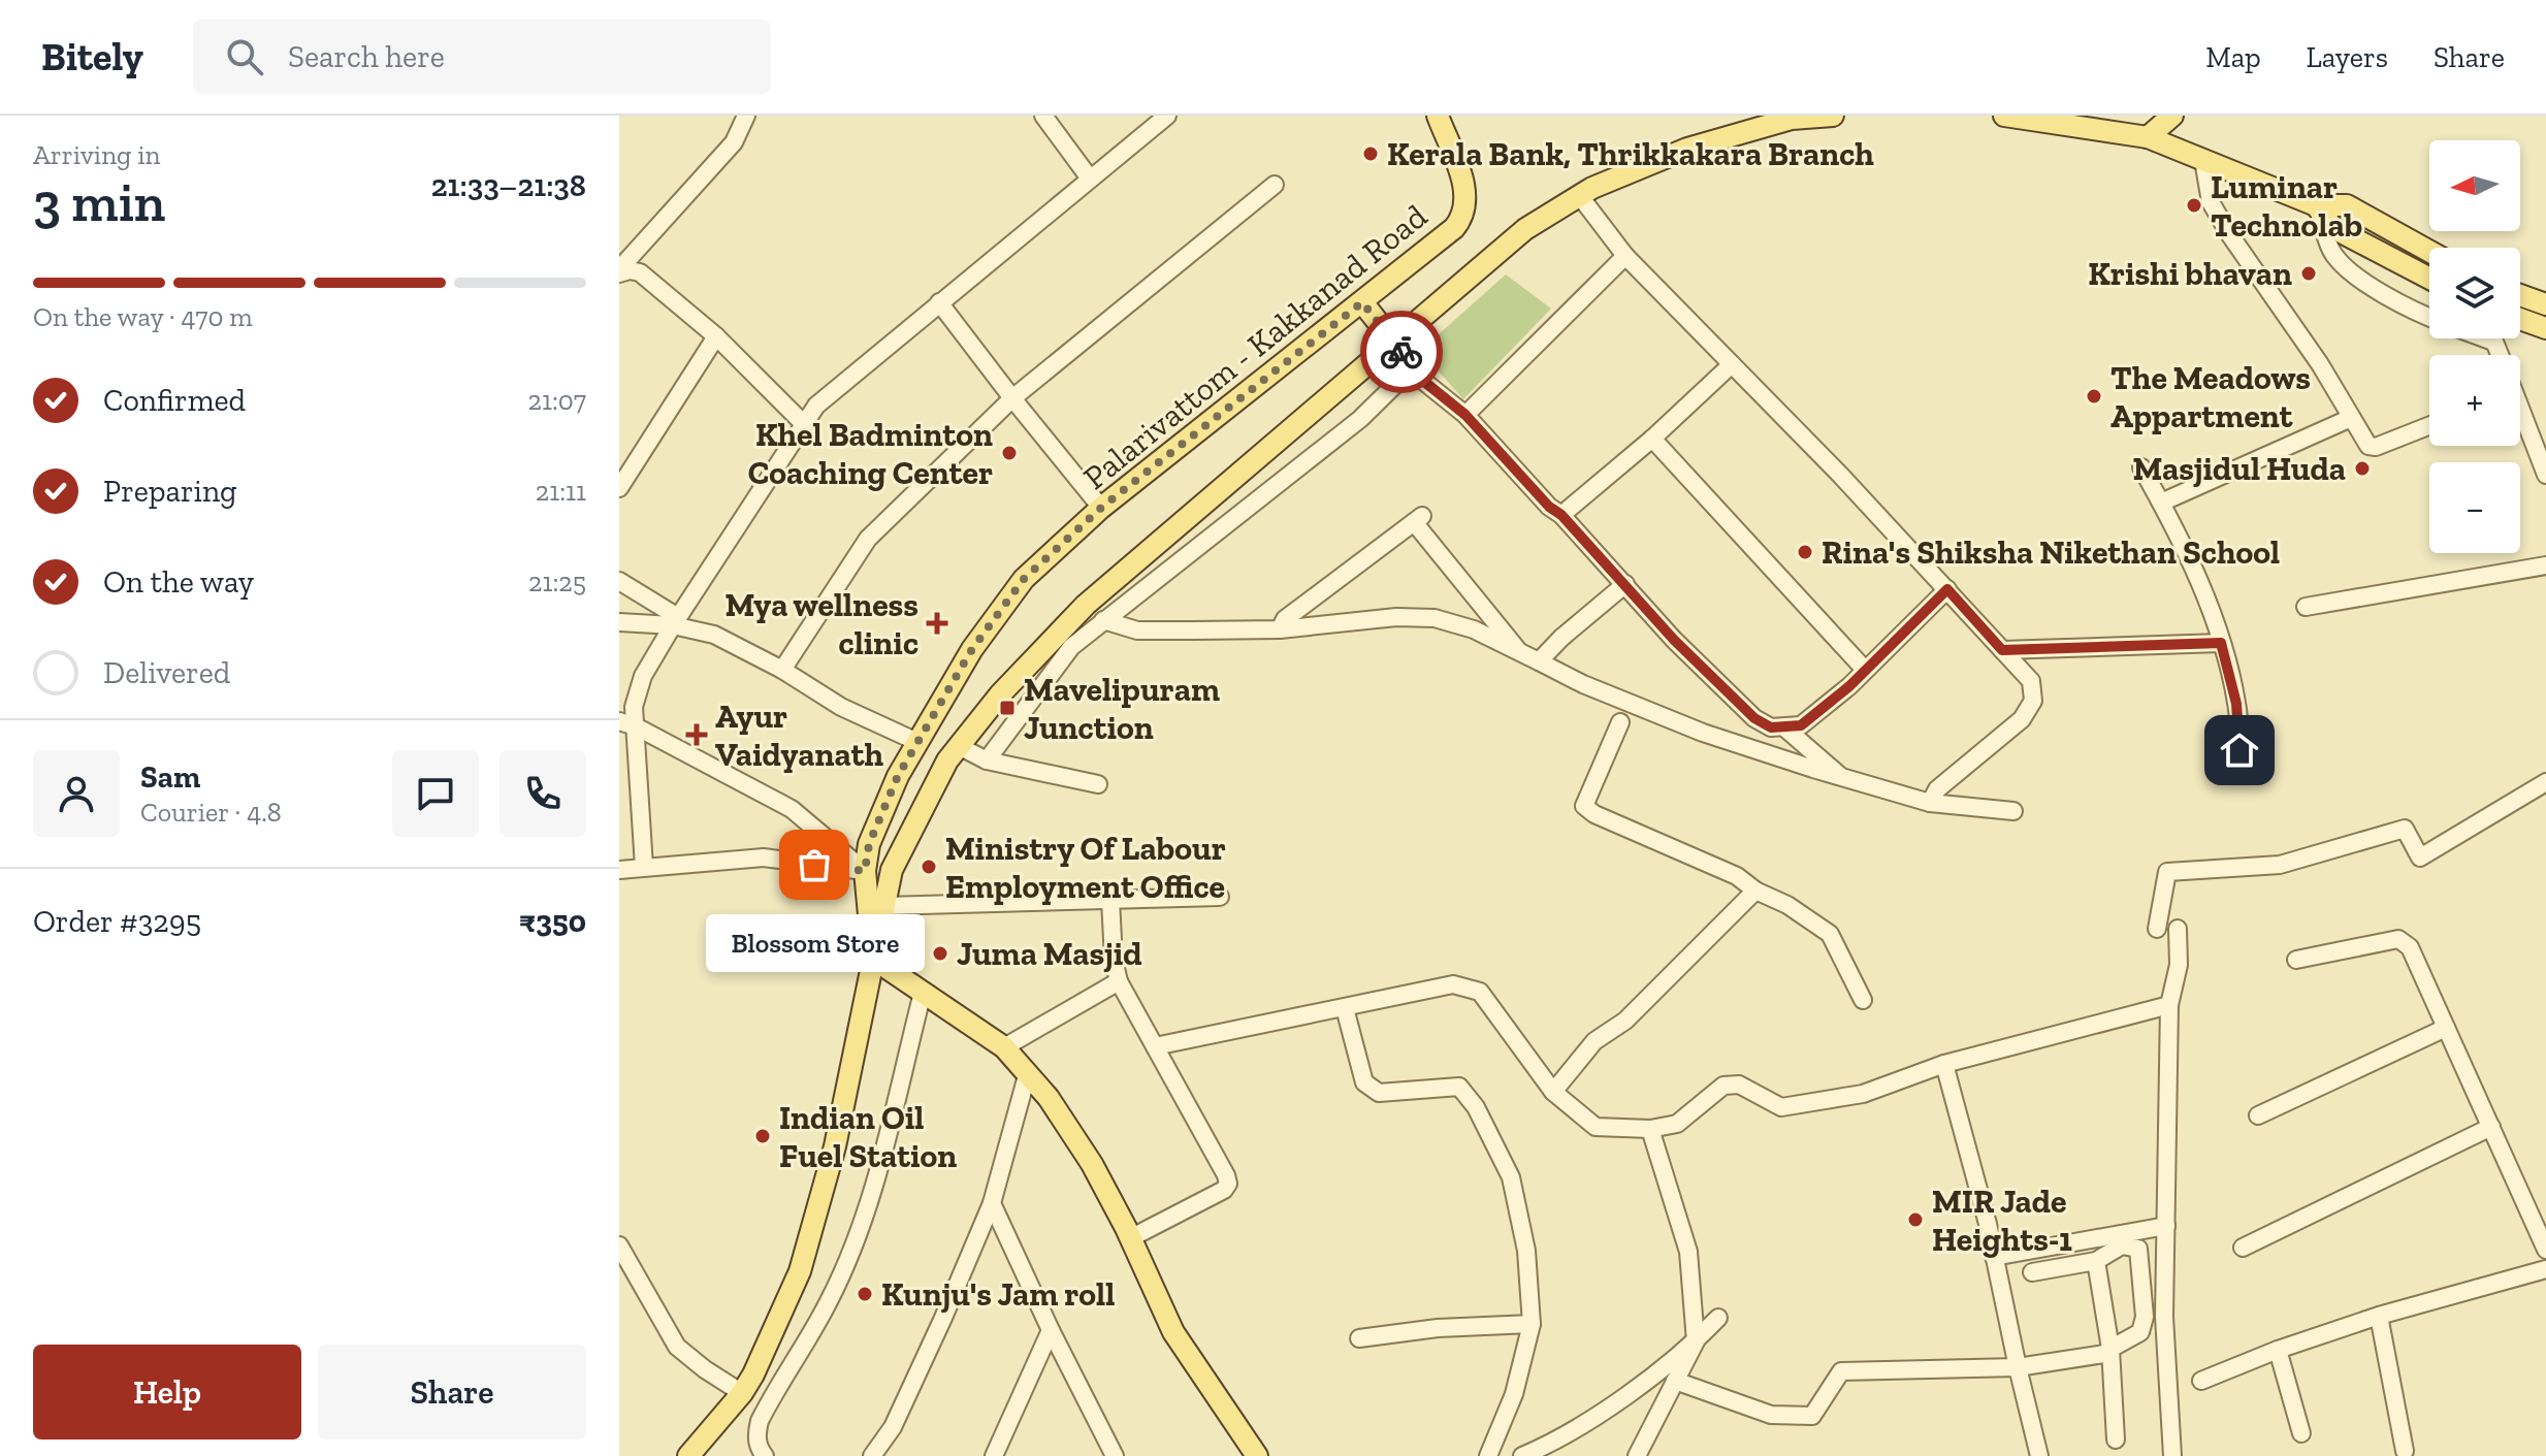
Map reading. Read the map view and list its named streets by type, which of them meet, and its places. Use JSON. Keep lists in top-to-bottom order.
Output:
{
  "streets": {
    "main road": ["Palarivattom - Kakkanad Road"]
  },
  "places": {
    "other": [
      "Kerala Bank, Thrikkakara Branch",
      "Luminar Technolab",
      "Krishi bhavan",
      "The Meadows Appartment",
      "Khel Badminton Coaching Center",
      "Masjidul Huda",
      "Rina's Shiksha Nikethan School",
      "Blossom Store",
      "Ministry Of Labour Employment Office",
      "Juma Masjid",
      "Indian Oil Fuel Station",
      "MIR Jade Heights-1",
      "Kunju's Jam roll"
    ],
    "health": ["Mya wellness clinic", "Ayur Vaidyanath"],
    "transit": ["Mavelipuram Junction"]
  },
  "north": "left",
  "page": {
    "header": "Bitely",
    "search": "Search here",
    "nav": ["Map", "Layers", "Share"],
    "heading": ["3 min", "Arriving in", "21:33–21:38"],
    "panel": [
      "Sam",
      "Courier · 4.8",
      "Order #3295",
      "₹350"
    ],
    "map_buttons": ["+", "−"],
    "bar": "On the way · 470 m",
    "list": [
      ["Confirmed", "21:07"],
      ["Preparing", "21:11"],
      ["On the way", "21:25"],
      "Delivered"
    ],
    "bubble": "Blossom Store",
    "buttons": ["Help", "Share"]
  }
}
